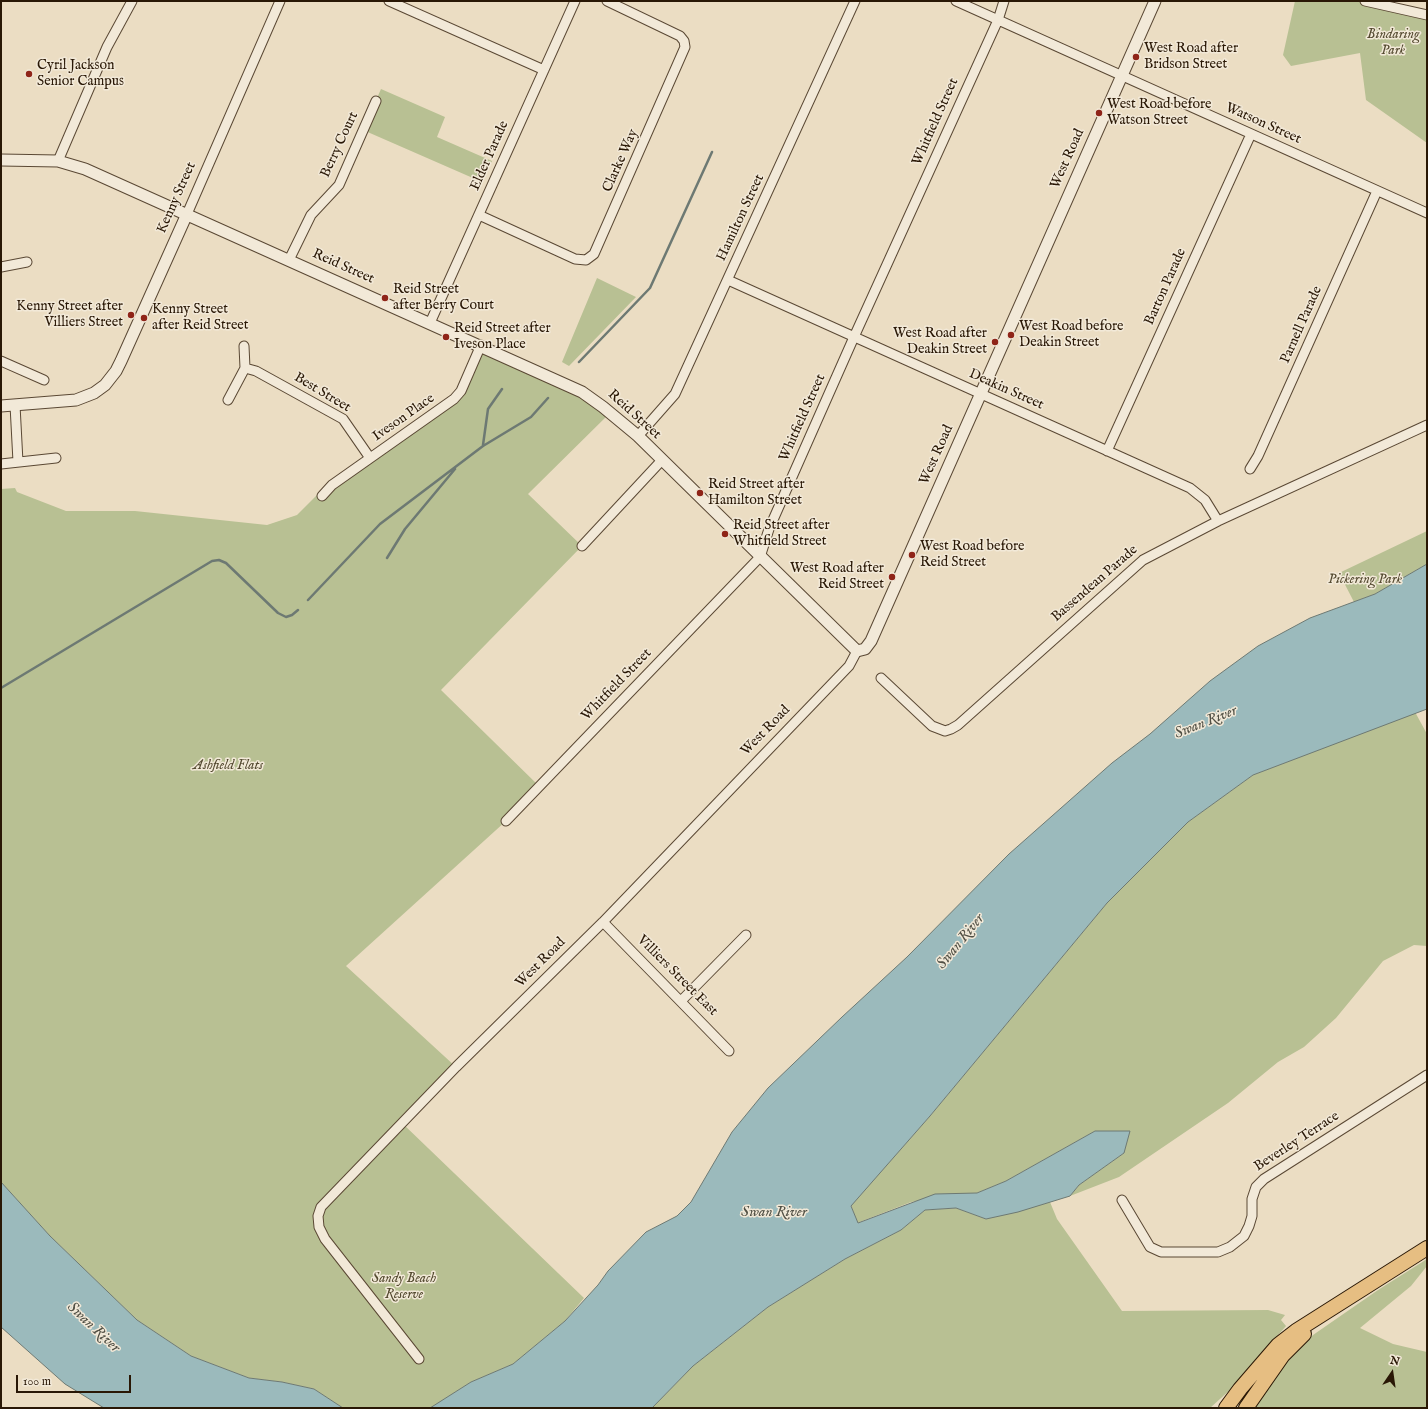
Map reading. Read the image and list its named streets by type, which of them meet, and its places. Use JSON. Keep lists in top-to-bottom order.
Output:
{
  "streets": {
    "street": [
      "Whitfield Street",
      "Watson Street",
      "Berry Court",
      "Elder Parade",
      "West Road",
      "Clarke Way",
      "Kenny Street",
      "Hamilton Street",
      "Reid Street",
      "Barton Parade",
      "Parnell Parade",
      "Deakin Street",
      "Best Street",
      "Iveson Place",
      "Bassendean Parade",
      "Villiers Street East",
      "Beverley Terrace"
    ]
  },
  "crossings": [
    ["Whitfield Street", "Watson Street"],
    ["Whitfield Street", "Reid Street"],
    ["Whitfield Street", "Deakin Street"],
    ["Watson Street", "West Road"],
    ["Watson Street", "Barton Parade"],
    ["Watson Street", "Parnell Parade"],
    ["Berry Court", "Reid Street"],
    ["Elder Parade", "Clarke Way"],
    ["Elder Parade", "Reid Street"],
    ["West Road", "Reid Street"],
    ["West Road", "Deakin Street"],
    ["West Road", "Villiers Street East"],
    ["Kenny Street", "Reid Street"],
    ["Hamilton Street", "Reid Street"],
    ["Hamilton Street", "Deakin Street"],
    ["Reid Street", "Iveson Place"],
    ["Barton Parade", "Deakin Street"],
    ["Deakin Street", "Bassendean Parade"],
    ["Best Street", "Iveson Place"]
  ],
  "water": ["Swan River"],
  "parks": [
    "Bindaring Park",
    "Pickering Park",
    "Ashfield Flats",
    "Sandy Beach Reserve"
  ],
  "places": [
    "West Road after Bridson Street",
    "Cyril Jackson Senior Campus",
    "West Road before Watson Street",
    "Reid Street after Berry Court",
    "Kenny Street after Villiers Street",
    "Kenny Street after Reid Street",
    "West Road before Deakin Street",
    "Reid Street after Iveson Place",
    "West Road after Deakin Street",
    "Reid Street after Hamilton Street",
    "Reid Street after Whitfield Street",
    "West Road before Reid Street",
    "West Road after Reid Street"
  ],
  "scale_bar": "100 m",
  "north": "top"
}
